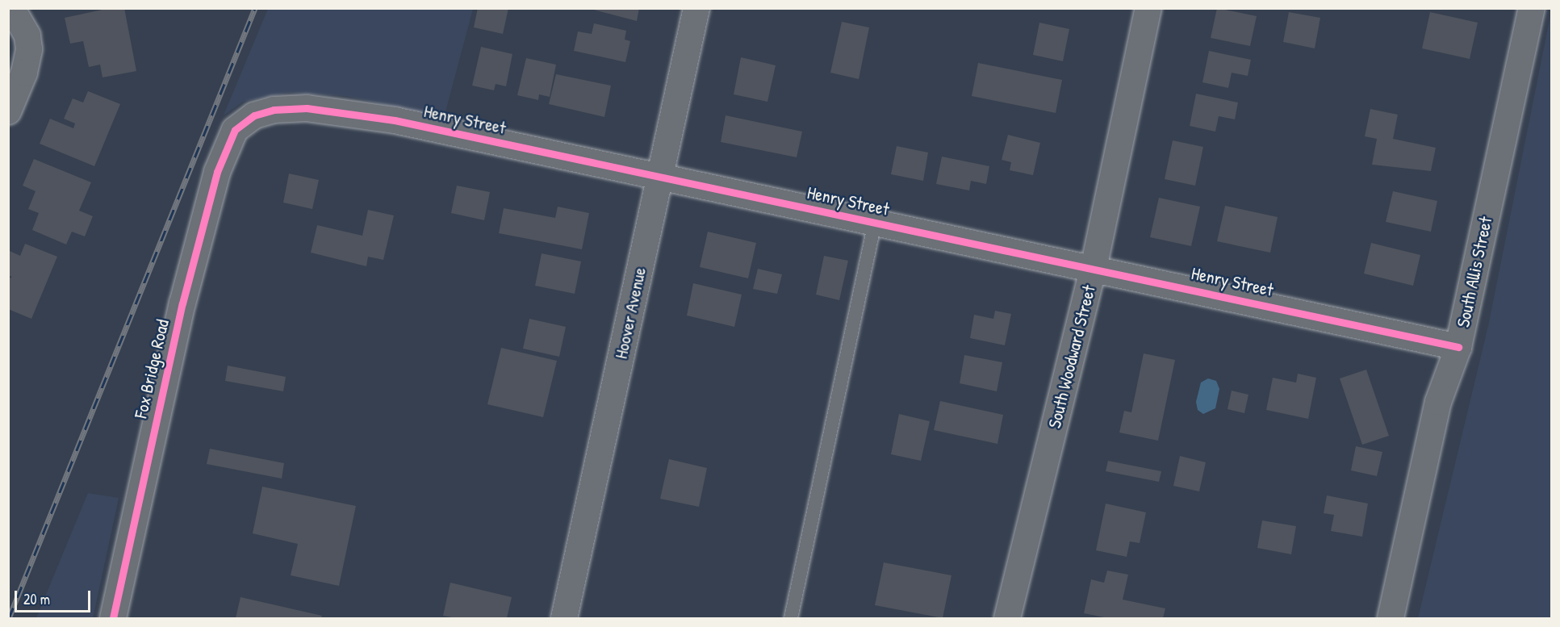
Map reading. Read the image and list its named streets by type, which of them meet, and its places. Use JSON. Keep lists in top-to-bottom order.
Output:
{
  "streets": {
    "street": [
      "Henry Street",
      "South Allis Street",
      "Hoover Avenue",
      "South Woodward Street",
      "Fox Bridge Road"
    ]
  },
  "crossings": [
    ["Henry Street", "South Allis Street"],
    ["Henry Street", "Hoover Avenue"],
    ["Henry Street", "South Woodward Street"],
    ["Henry Street", "Fox Bridge Road"]
  ],
  "scale_bar": "20 m"
}
